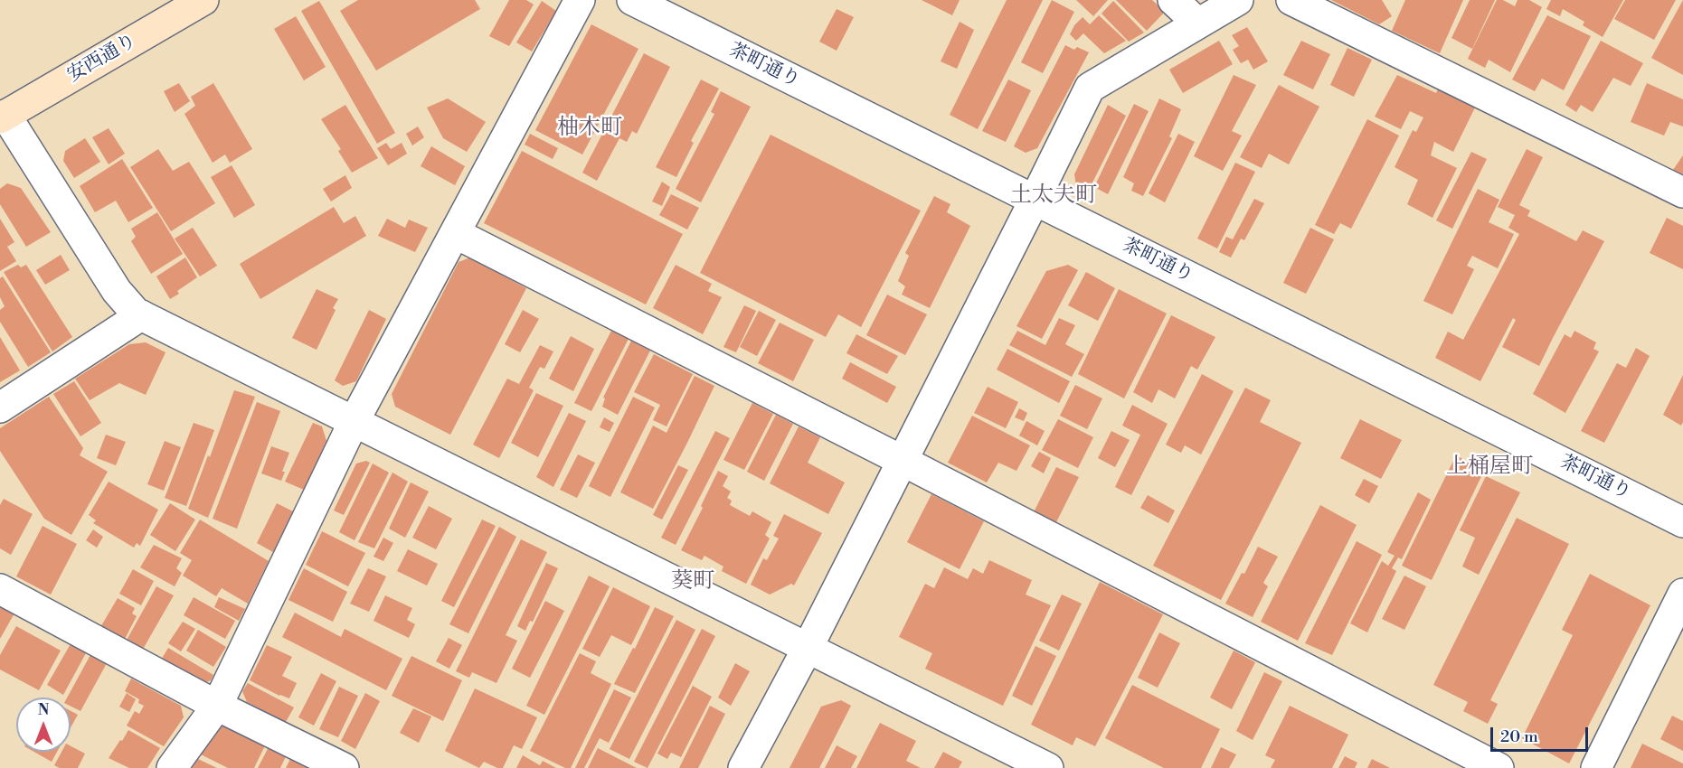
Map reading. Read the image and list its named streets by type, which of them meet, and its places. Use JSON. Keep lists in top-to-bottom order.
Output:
{
  "streets": {
    "main road": ["安西通り"],
    "street": ["茶町通り"]
  },
  "districts": [
    "柚木町",
    "土太夫町",
    "上桶屋町",
    "葵町"
  ],
  "scale_bar": "20 m",
  "north": "top"
}
